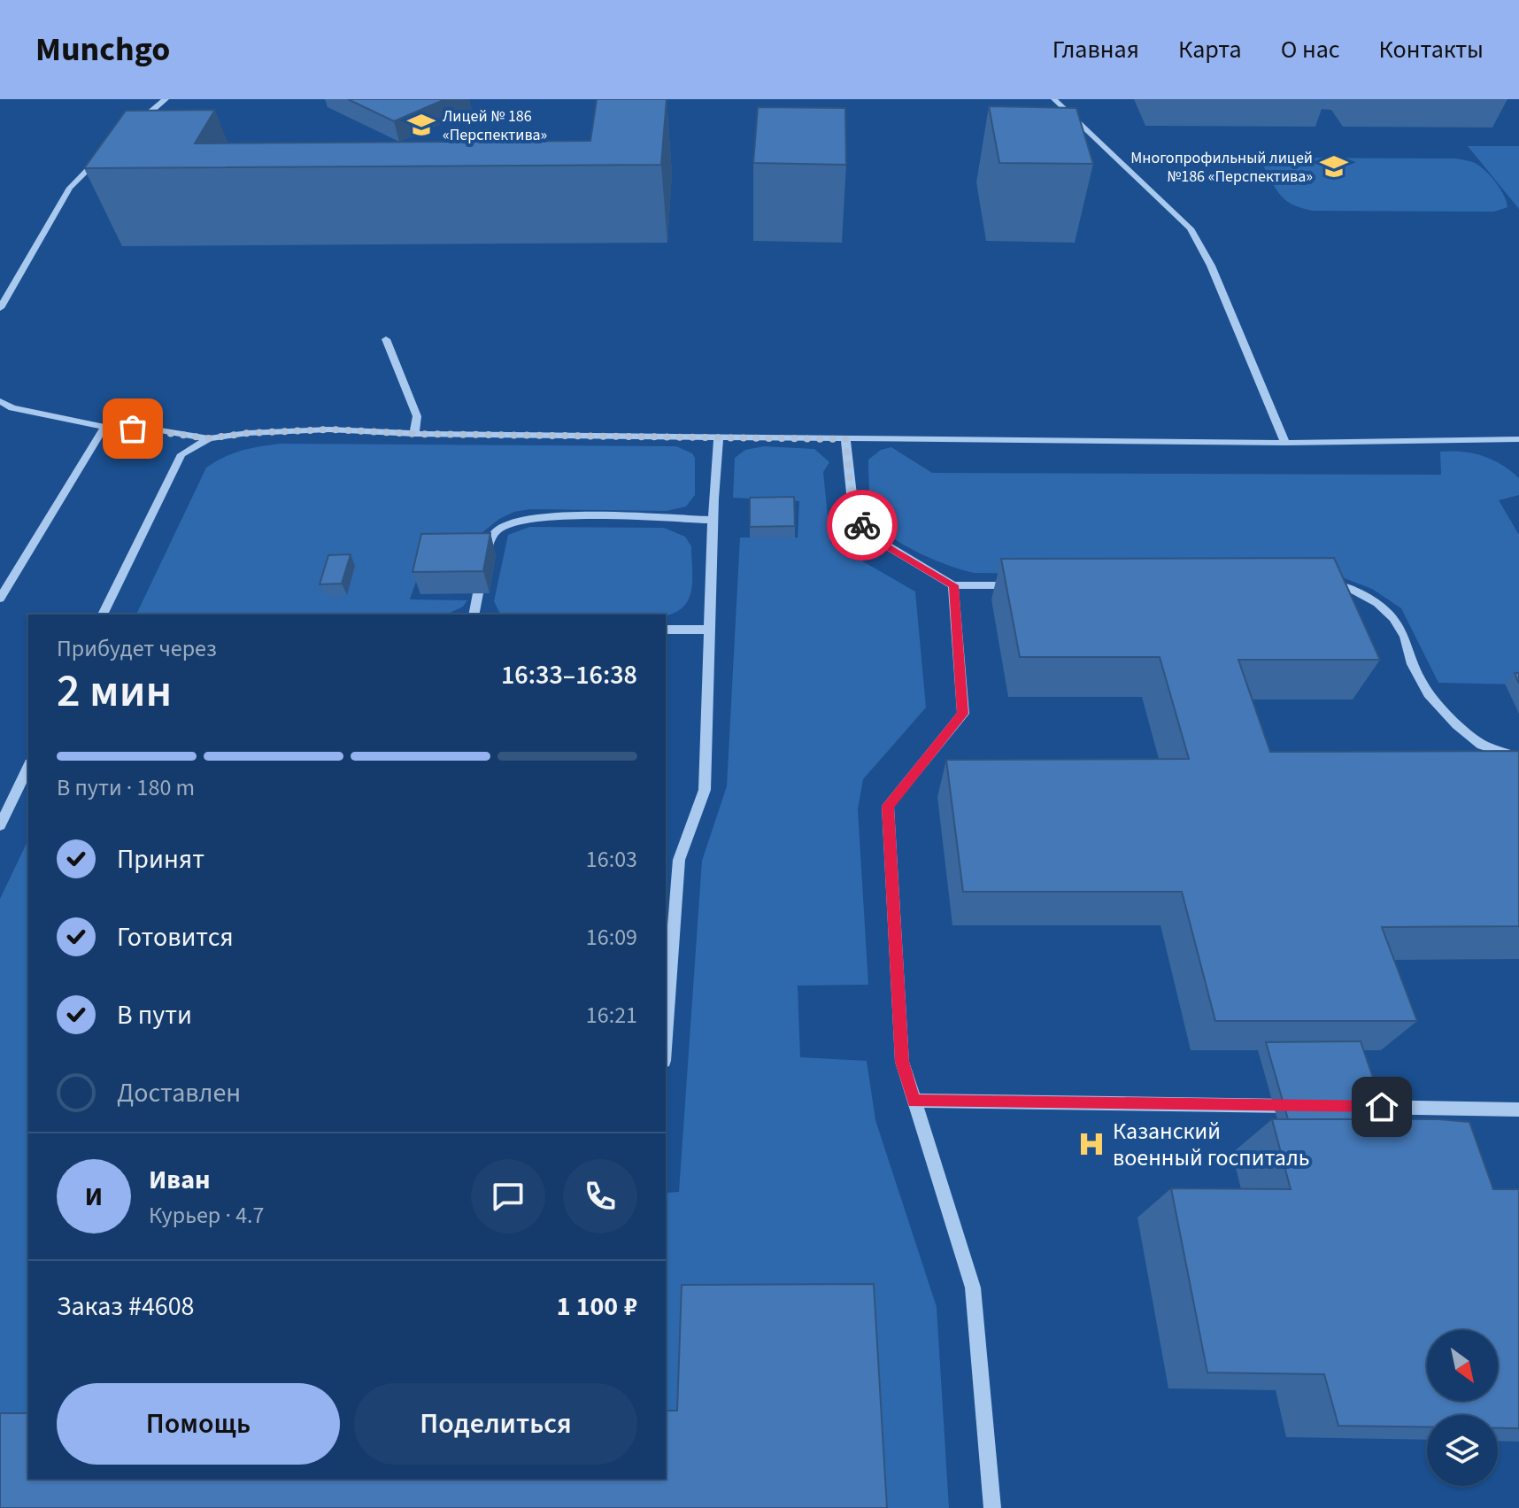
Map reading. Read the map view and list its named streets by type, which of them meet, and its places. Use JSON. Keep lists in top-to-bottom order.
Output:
{
  "places": {
    "school or university": ["Лицей № 186 «Перспектива»", "Многопрофильный лицей №186 «Перспектива»"],
    "hospital": ["Казанский военный госпиталь"]
  },
  "north": "bottom right",
  "page": {
    "header": "Munchgo",
    "nav": [
      "Главная",
      "Карта",
      "О нас",
      "Контакты"
    ],
    "heading": ["2 мин", "Прибудет через", "16:33–16:38"],
    "panel": [
      "Иван",
      "Курьер · 4.7",
      "Заказ #4608",
      "1 100 ₽"
    ],
    "bar": "В пути · 180 m",
    "list": [
      ["Принят", "16:03"],
      ["Готовится", "16:09"],
      ["В пути", "16:21"],
      "Доставлен"
    ],
    "round": "И",
    "buttons": ["Помощь", "Поделиться"]
  }
}
